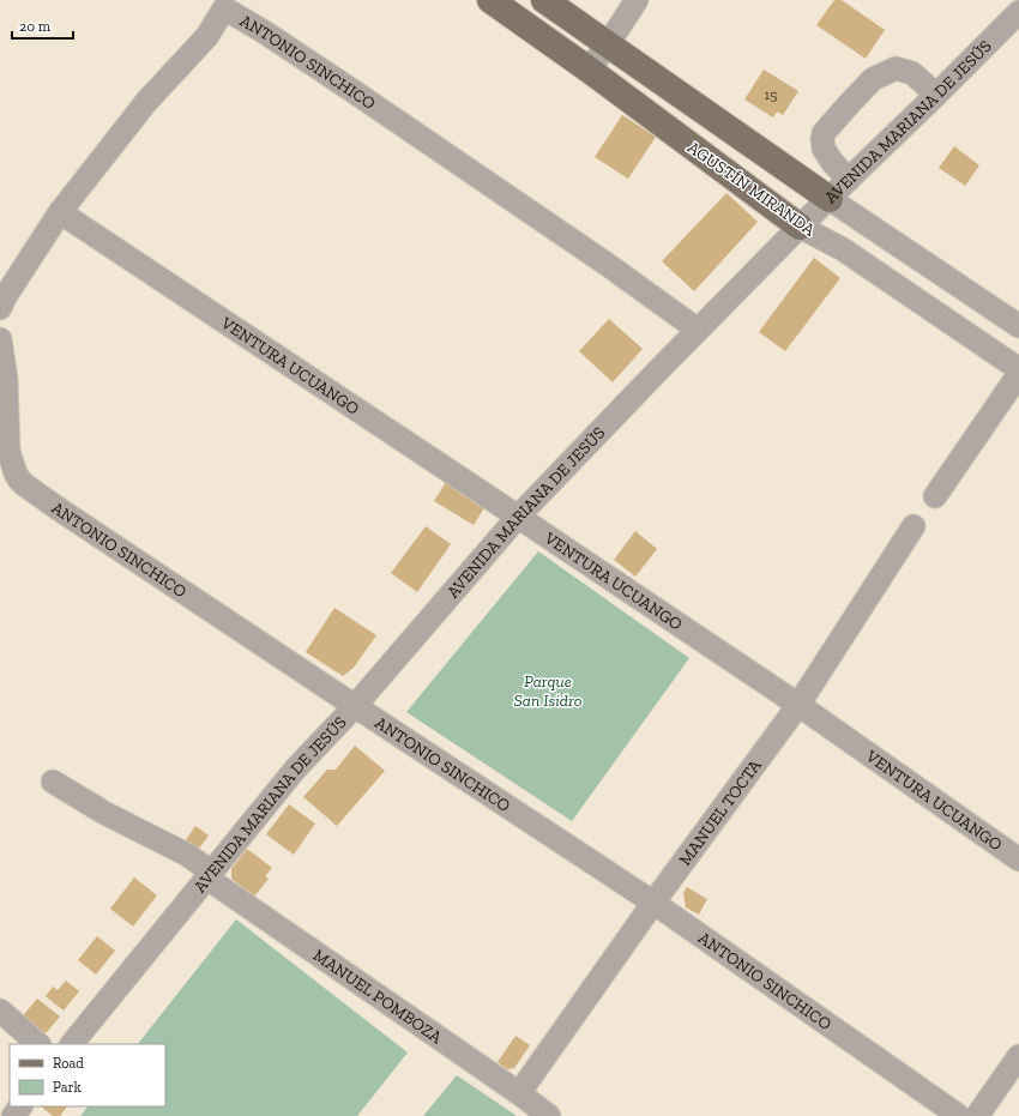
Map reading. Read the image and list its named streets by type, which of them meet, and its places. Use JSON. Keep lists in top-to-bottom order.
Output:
{
  "streets": {
    "main road": ["AGUSTÍN MIRANDA"],
    "street": [
      "ANTONIO SINCHICO",
      "AVENIDA MARIANA DE JESÚS",
      "VENTURA UCUANGO",
      "MANUEL TOCTA",
      "MANUEL POMBOZA"
    ]
  },
  "crossings": [
    ["ANTONIO SINCHICO", "AVENIDA MARIANA DE JESÚS"],
    ["ANTONIO SINCHICO", "VENTURA UCUANGO"],
    ["ANTONIO SINCHICO", "MANUEL TOCTA"],
    ["AVENIDA MARIANA DE JESÚS", "AGUSTÍN MIRANDA"],
    ["AVENIDA MARIANA DE JESÚS", "VENTURA UCUANGO"],
    ["AVENIDA MARIANA DE JESÚS", "MANUEL POMBOZA"],
    ["VENTURA UCUANGO", "MANUEL TOCTA"],
    ["MANUEL TOCTA", "MANUEL POMBOZA"]
  ],
  "parks": ["Parque San Isidro"],
  "house_numbers": ["15"],
  "legend": ["Road", "Park"],
  "scale_bar": "20 m"
}
